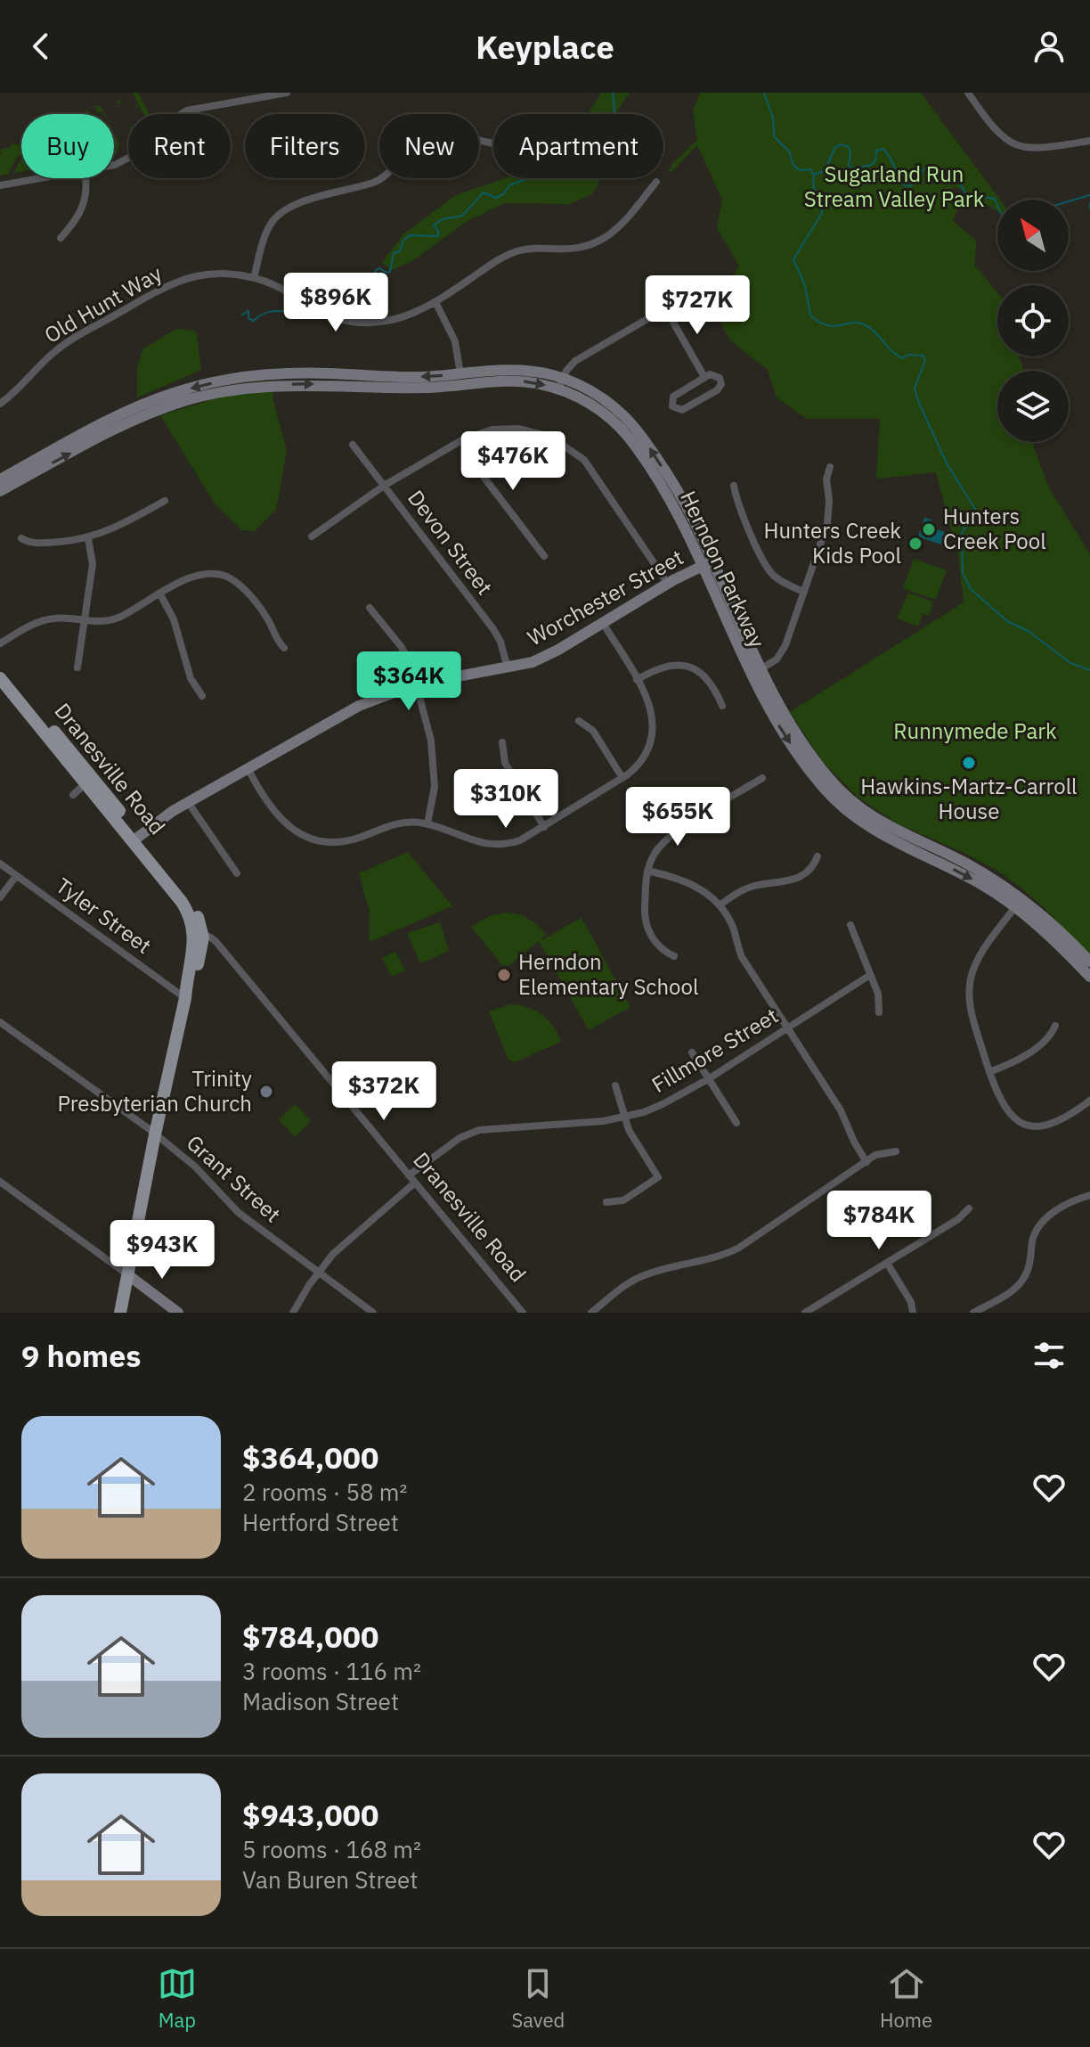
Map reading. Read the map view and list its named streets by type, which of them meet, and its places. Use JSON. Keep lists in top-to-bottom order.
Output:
{
  "streets": {
    "main road": ["Herndon Parkway", "Worchester Street", "Dranesville Road"],
    "street": [
      "Old Hunt Way",
      "Devon Street",
      "Tyler Street",
      "Fillmore Street",
      "Grant Street"
    ]
  },
  "crossings": [
    ["Devon Street", "Worchester Street"],
    ["Herndon Parkway", "Worchester Street"],
    ["Worchester Street", "Dranesville Road"],
    ["Dranesville Road", "Fillmore Street"]
  ],
  "parks": ["Sugarland Run Stream Valley Park", "Runnymede Park"],
  "places": [
    "Hunters Creek Pool",
    "Hunters Creek Kids Pool",
    "Hawkins-Martz-Carroll House",
    "Herndon Elementary School",
    "Trinity Presbyterian Church"
  ],
  "north": "top left",
  "page": {
    "header": "Keyplace",
    "chip": [
      "Buy",
      "Rent",
      "Filters",
      "New",
      "Apartment"
    ],
    "price": [
      "$896K",
      "$727K",
      "$476K",
      "$364K",
      "$310K",
      "$655K",
      "$372K",
      "$784K",
      "$943K"
    ],
    "heading": "9 homes",
    "list": [
      {
        "name": "$364,000",
        "note": "2 rooms · 58 m² · Hertford Street"
      },
      {
        "name": "$784,000",
        "note": "3 rooms · 116 m² · Madison Street"
      },
      {
        "name": "$943,000",
        "note": "5 rooms · 168 m² · Van Buren Street"
      }
    ],
    "tabs": ["Map", "Saved", "Home"]
  }
}
